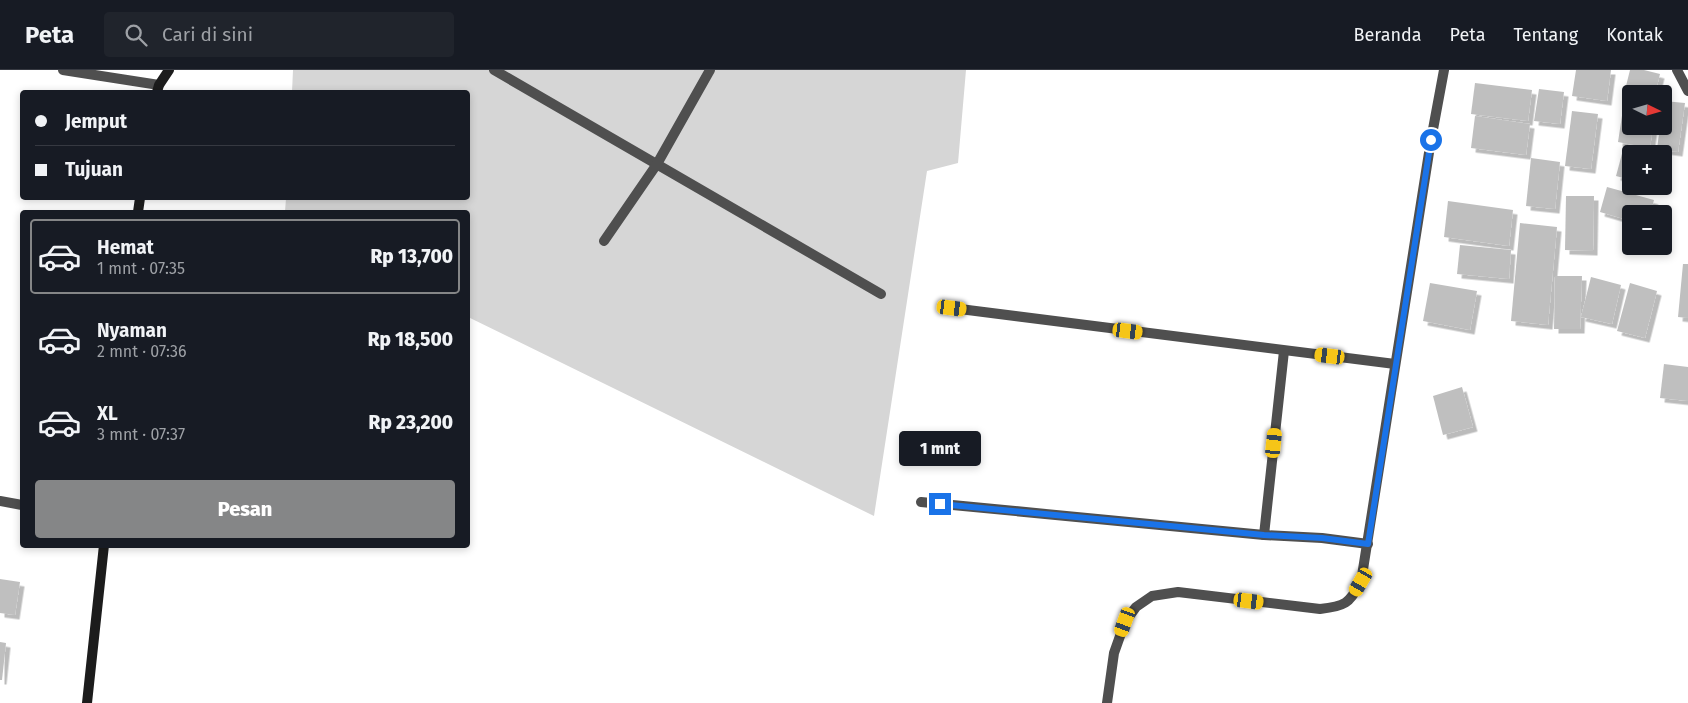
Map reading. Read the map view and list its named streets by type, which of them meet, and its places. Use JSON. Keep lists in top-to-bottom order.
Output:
{
  "north": "right",
  "page": {
    "header": "Peta",
    "search": "Cari di sini",
    "nav": [
      "Beranda",
      "Peta",
      "Tentang",
      "Kontak"
    ],
    "map_buttons": ["+", "−"],
    "banner": ["Jemput", "Tujuan"],
    "list": [
      {
        "name": "Hemat",
        "note": "1 mnt · 07:35",
        "value": "Rp 13,700"
      },
      {
        "name": "Nyaman",
        "note": "2 mnt · 07:36",
        "value": "Rp 18,500"
      },
      {
        "name": "XL",
        "note": "3 mnt · 07:37",
        "value": "Rp 23,200"
      }
    ],
    "bubble": "1 mnt",
    "buttons": "Pesan"
  }
}
